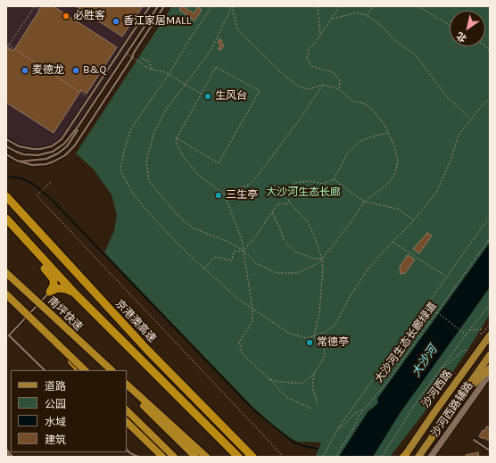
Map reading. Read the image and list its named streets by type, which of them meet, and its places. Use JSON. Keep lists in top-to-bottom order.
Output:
{
  "streets": {
    "highway": ["南坪快速", "京港澳高速"],
    "main road": ["沙河西路", "沙河西路辅路"],
    "path": ["大沙河生态长廊绿道"]
  },
  "water": ["大沙河"],
  "parks": ["大沙河生态长廊"],
  "places": [
    "必胜客",
    "香江家居MALL",
    "麦德龙",
    "B&Q",
    "生风台",
    "三生亭",
    "常德亭"
  ],
  "legend": [
    "道路",
    "公园",
    "水域",
    "建筑"
  ],
  "north": "bottom left"
}
